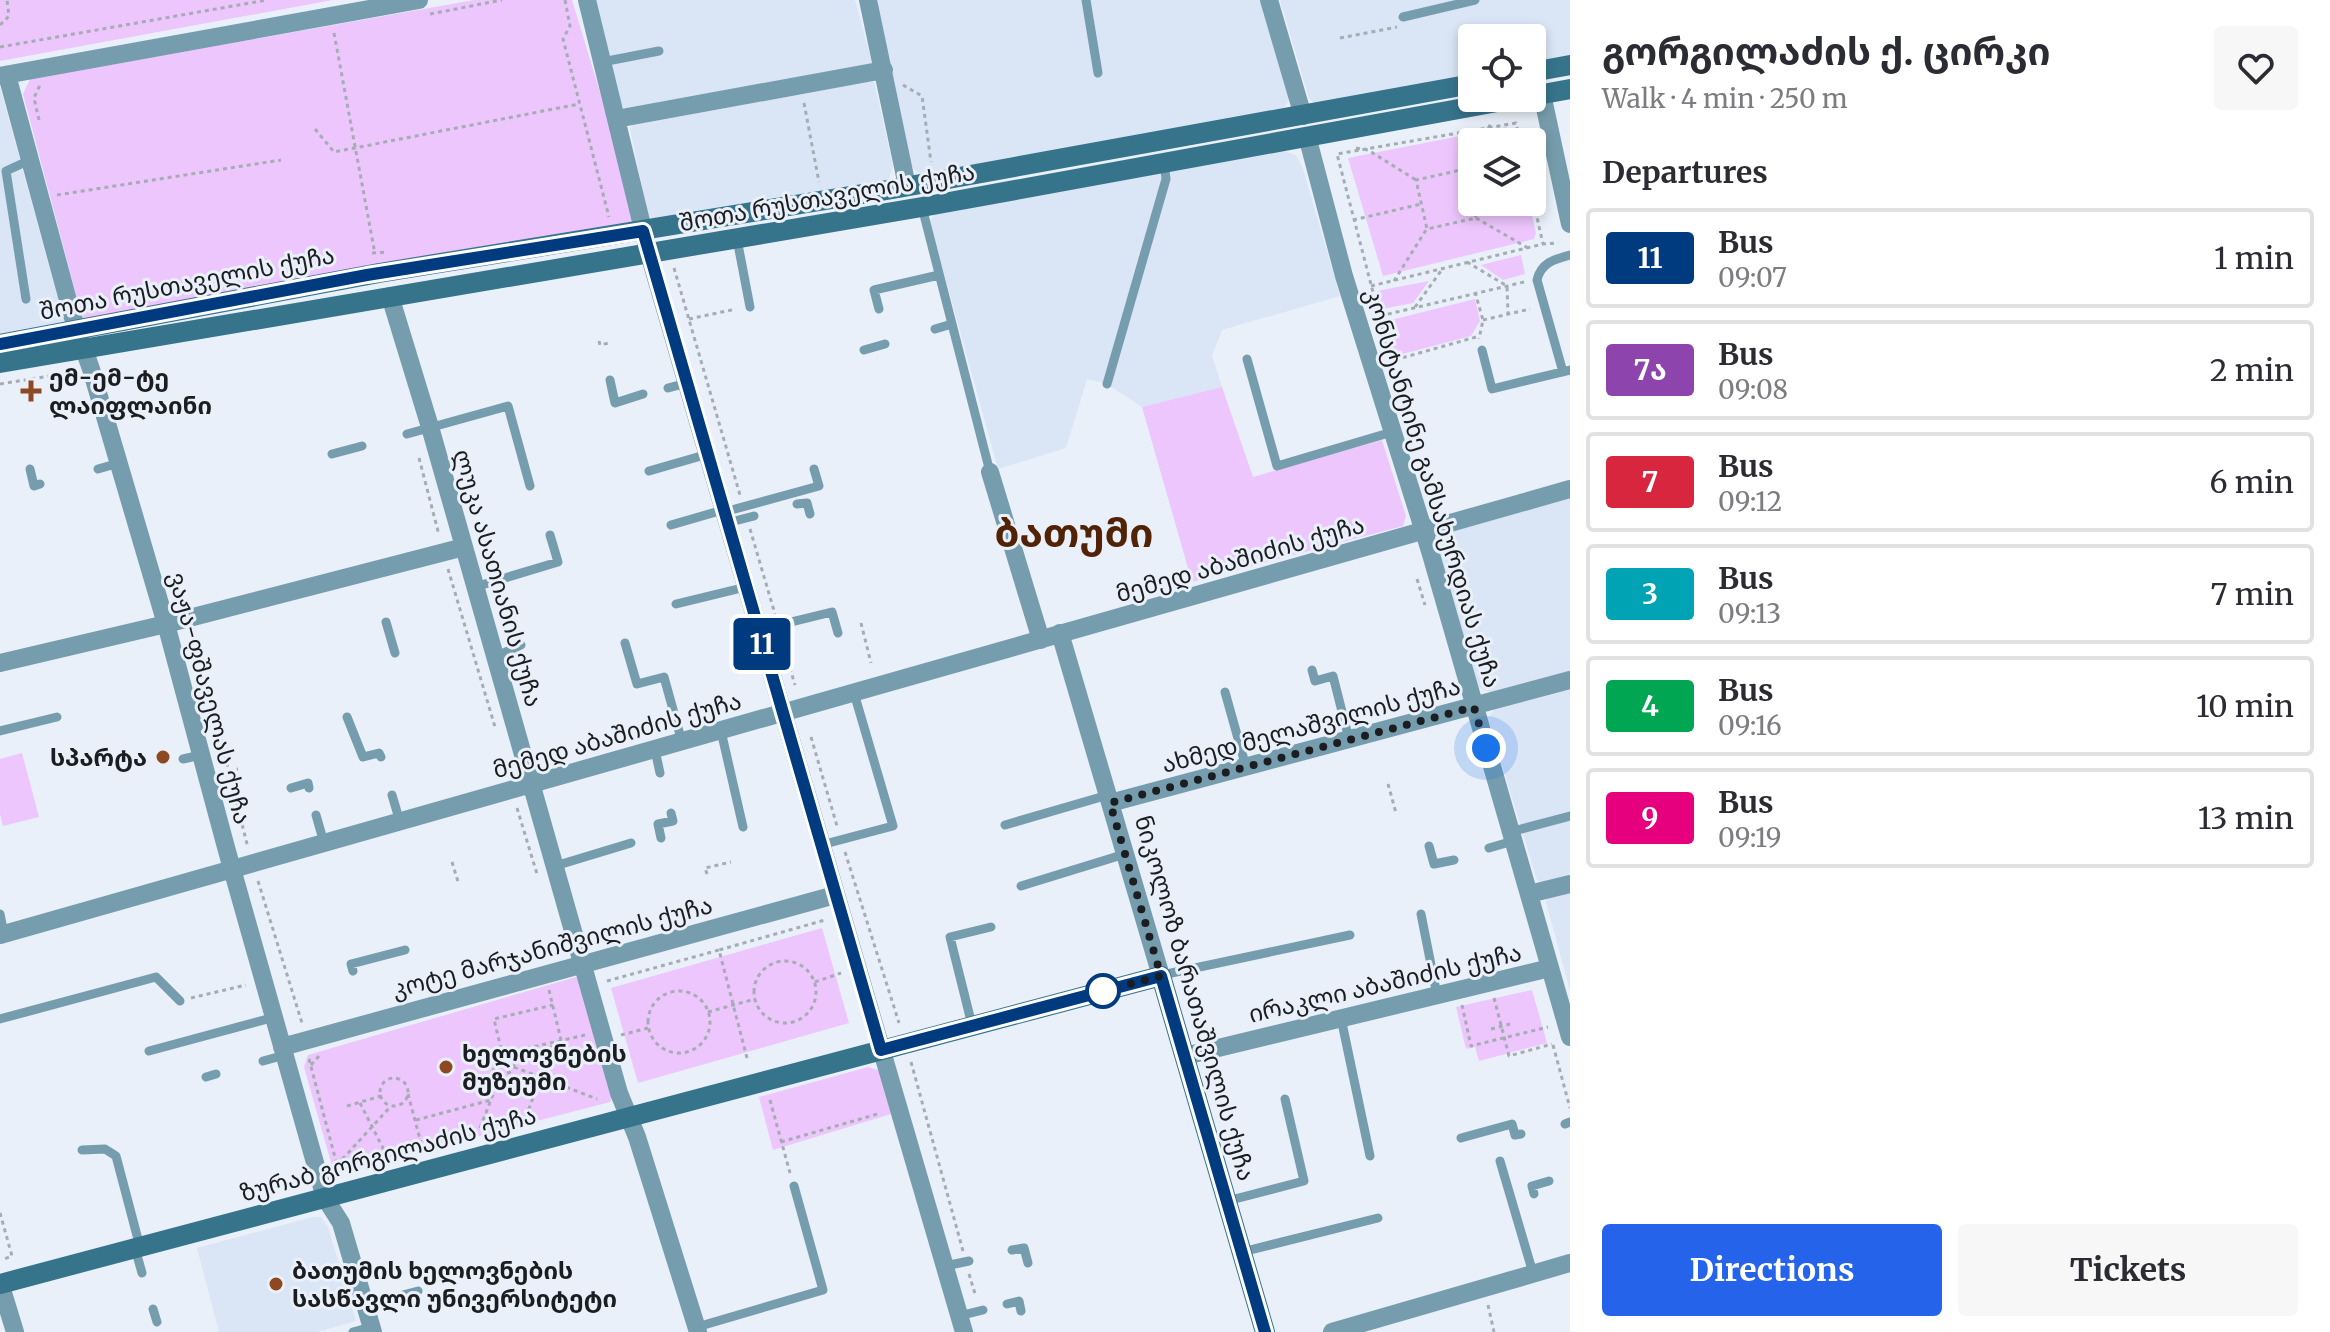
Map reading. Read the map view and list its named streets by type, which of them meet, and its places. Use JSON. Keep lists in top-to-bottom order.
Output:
{
  "streets": {
    "main road": ["შოთა რუსთაველის ქუჩა", "ნიკოლოზ ბარათაშვილის ქუჩა", "ზურაბ გორგილაძის ქუჩა"],
    "street": [
      "კონსტანტინე გამსახურდიას ქუჩა",
      "მემედ აბაშიძის ქუჩა",
      "ლუკა ასათიანის ქუჩა",
      "ვაჟა-ფშაველას ქუჩა",
      "ახმედ მელაშვილის ქუჩა",
      "კოტე მარჯანიშვილის ქუჩა",
      "ირაკლი აბაშიძის ქუჩა"
    ]
  },
  "crossings": [
    ["შოთა რუსთაველის ქუჩა", "კონსტანტინე გამსახურდიას ქუჩა"],
    ["შოთა რუსთაველის ქუჩა", "ლუკა ასათიანის ქუჩა"],
    ["შოთა რუსთაველის ქუჩა", "ვაჟა-ფშაველას ქუჩა"],
    ["კონსტანტინე გამსახურდიას ქუჩა", "მემედ აბაშიძის ქუჩა"],
    ["კონსტანტინე გამსახურდიას ქუჩა", "ახმედ მელაშვილის ქუჩა"],
    ["კონსტანტინე გამსახურდიას ქუჩა", "ირაკლი აბაშიძის ქუჩა"],
    ["მემედ აბაშიძის ქუჩა", "ლუკა ასათიანის ქუჩა"],
    ["მემედ აბაშიძის ქუჩა", "ვაჟა-ფშაველას ქუჩა"],
    ["მემედ აბაშიძის ქუჩა", "ნიკოლოზ ბარათაშვილის ქუჩა"],
    ["ლუკა ასათიანის ქუჩა", "კოტე მარჯანიშვილის ქუჩა"],
    ["ლუკა ასათიანის ქუჩა", "ზურაბ გორგილაძის ქუჩა"],
    ["ვაჟა-ფშაველას ქუჩა", "კოტე მარჯანიშვილის ქუჩა"],
    ["ვაჟა-ფშაველას ქუჩა", "ზურაბ გორგილაძის ქუჩა"],
    ["ახმედ მელაშვილის ქუჩა", "ნიკოლოზ ბარათაშვილის ქუჩა"],
    ["ირაკლი აბაშიძის ქუჩა", "ნიკოლოზ ბარათაშვილის ქუჩა"],
    ["ნიკოლოზ ბარათაშვილის ქუჩა", "ზურაბ გორგილაძის ქუჩა"]
  ],
  "districts": ["ბათუმი"],
  "places": {
    "health": ["ემ-ემ-ტე ლაიფლაინი"],
    "other": ["სპარტა", "ხელოვნების მუზეუმი", "ბათუმის ხელოვნების სასწავლი უნივერსიტეტი"]
  },
  "lines": ["bus line 11"],
  "page": {
    "on_map": "11",
    "heading": [
      ["გორგილაძის ქ. ცირკი", "Walk · 4 min · 250 m"],
      "Departures"
    ],
    "list": [
      {
        "mark": "11",
        "name": "Bus",
        "note": "09:07",
        "value": "1 min"
      },
      {
        "mark": "7ა",
        "name": "Bus",
        "note": "09:08",
        "value": "2 min"
      },
      {
        "mark": "7",
        "name": "Bus",
        "note": "09:12",
        "value": "6 min"
      },
      {
        "mark": "3",
        "name": "Bus",
        "note": "09:13",
        "value": "7 min"
      },
      {
        "mark": "4",
        "name": "Bus",
        "note": "09:16",
        "value": "10 min"
      },
      {
        "mark": "9",
        "name": "Bus",
        "note": "09:19",
        "value": "13 min"
      }
    ],
    "buttons": ["Directions", "Tickets"]
  }
}
